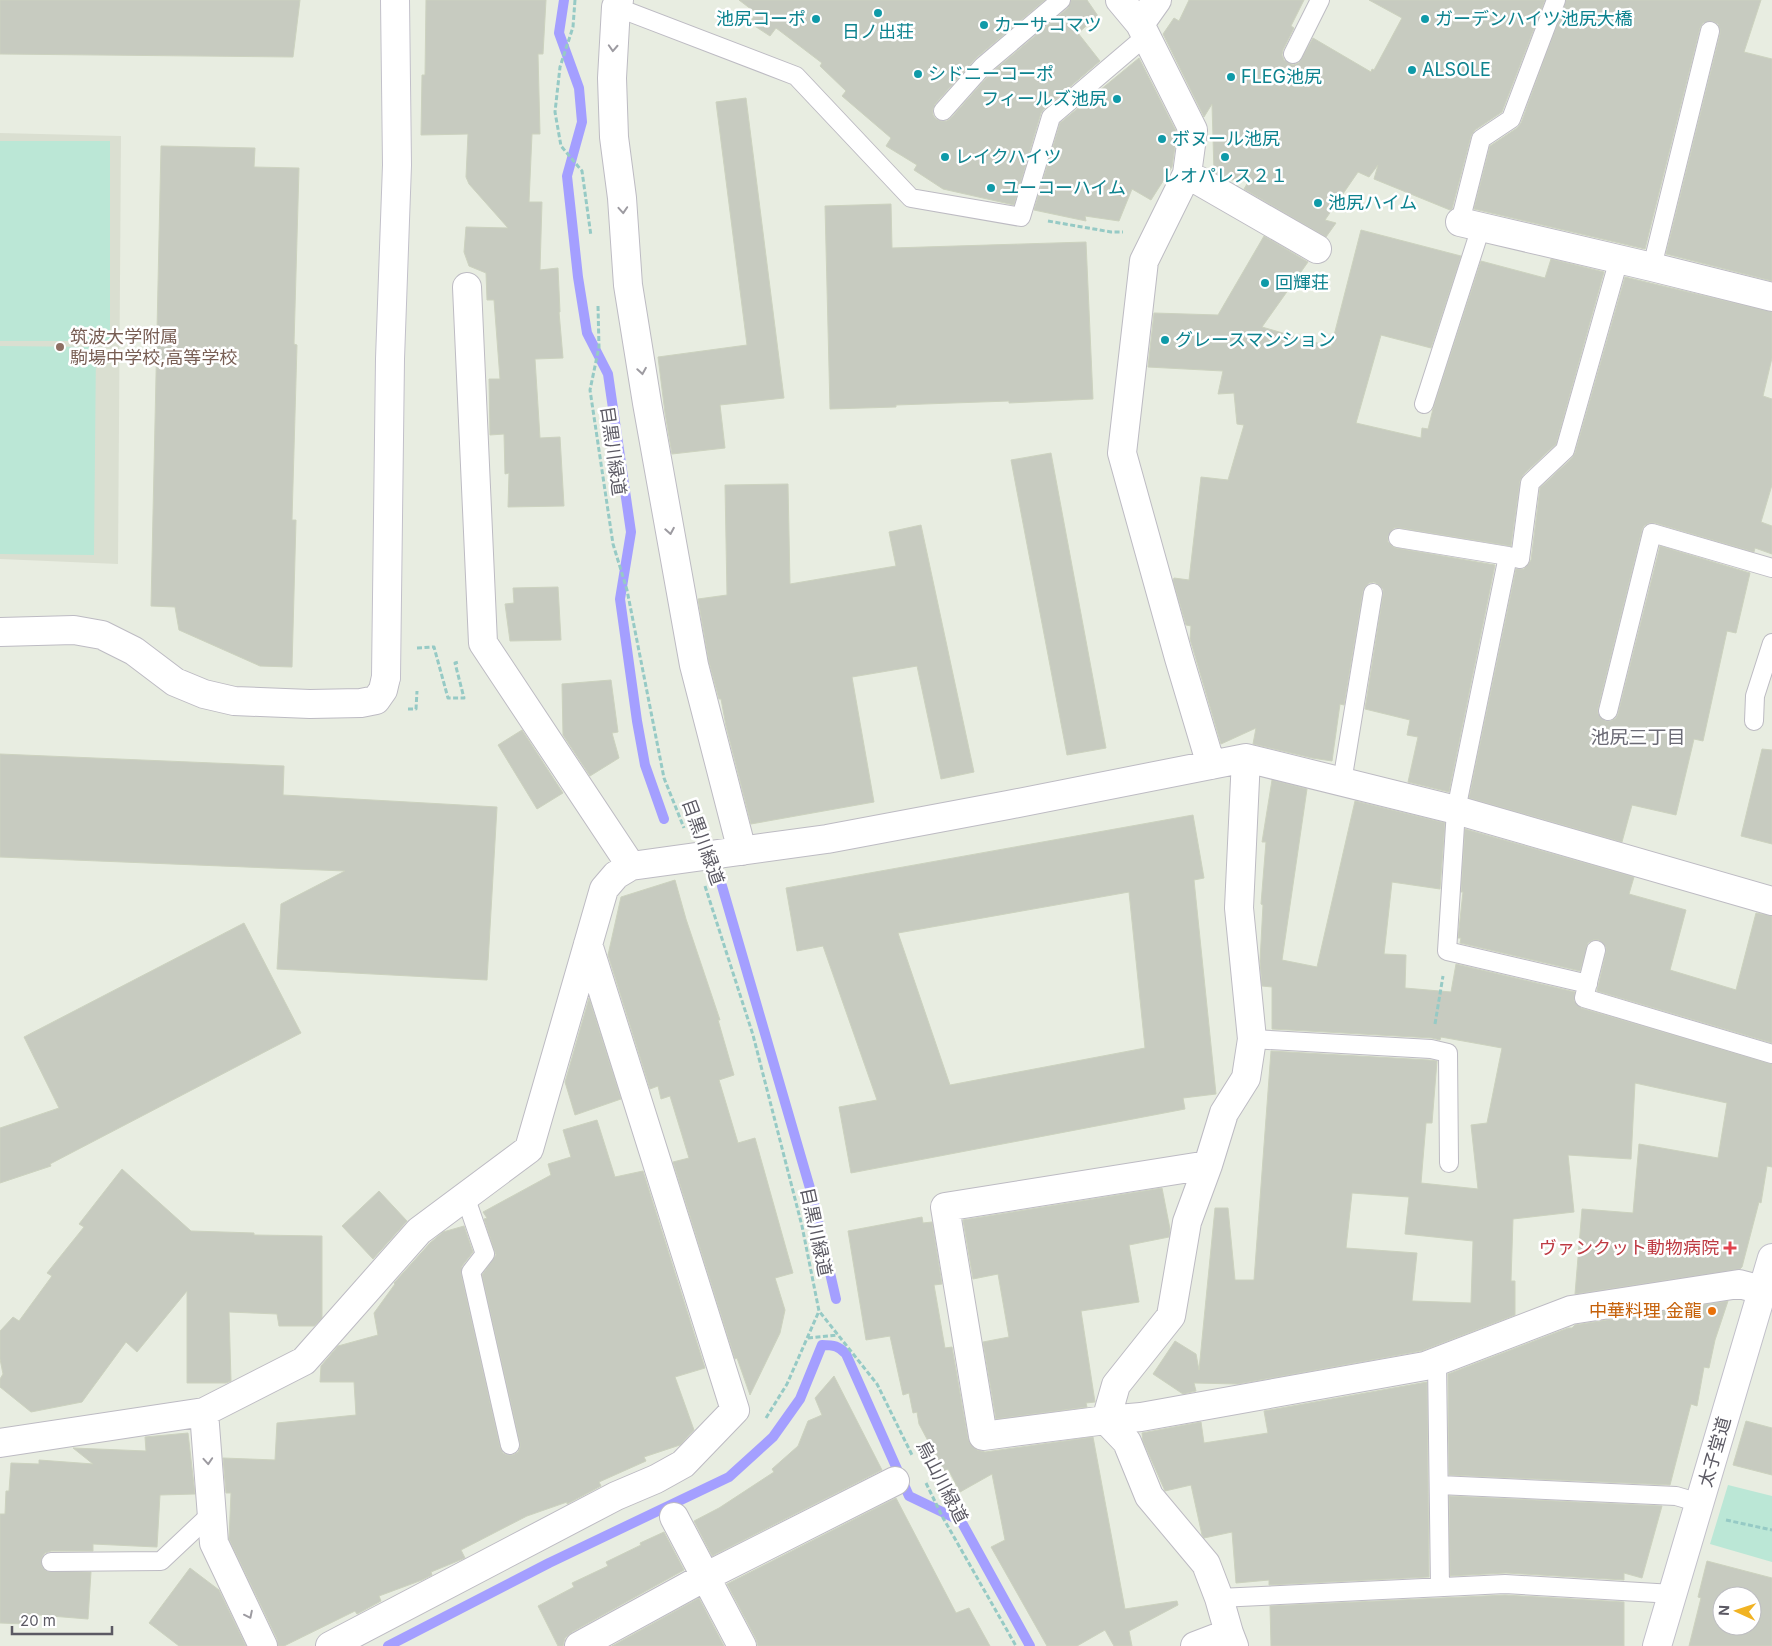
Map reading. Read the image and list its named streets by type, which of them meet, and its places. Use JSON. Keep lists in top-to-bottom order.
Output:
{
  "streets": {
    "street": ["太子堂道"],
    "path": ["目黒川緑道", "烏山川緑道"]
  },
  "crossings": [
    ["目黒川緑道", "烏山川緑道"]
  ],
  "districts": ["池尻三丁目"],
  "places": {
    "other": [
      "日ノ出荘",
      "池尻コーポ",
      "ガーデンハイツ池尻大橋",
      "カーサコマツ",
      "ALSOLE",
      "シドニーコーポ",
      "FLEG池尻",
      "フィールズ池尻",
      "ボヌール池尻",
      "レイクハイツ",
      "レオパレス２１",
      "ユーコーハイム",
      "池尻ハイム",
      "回輝荘",
      "グレースマンション",
      "筑波大学附属 駒場中学校,高等学校",
      "中華料理 金龍"
    ],
    "health": ["ヴァンクット動物病院"]
  },
  "scale_bar": "20 m",
  "north": "left"
}
